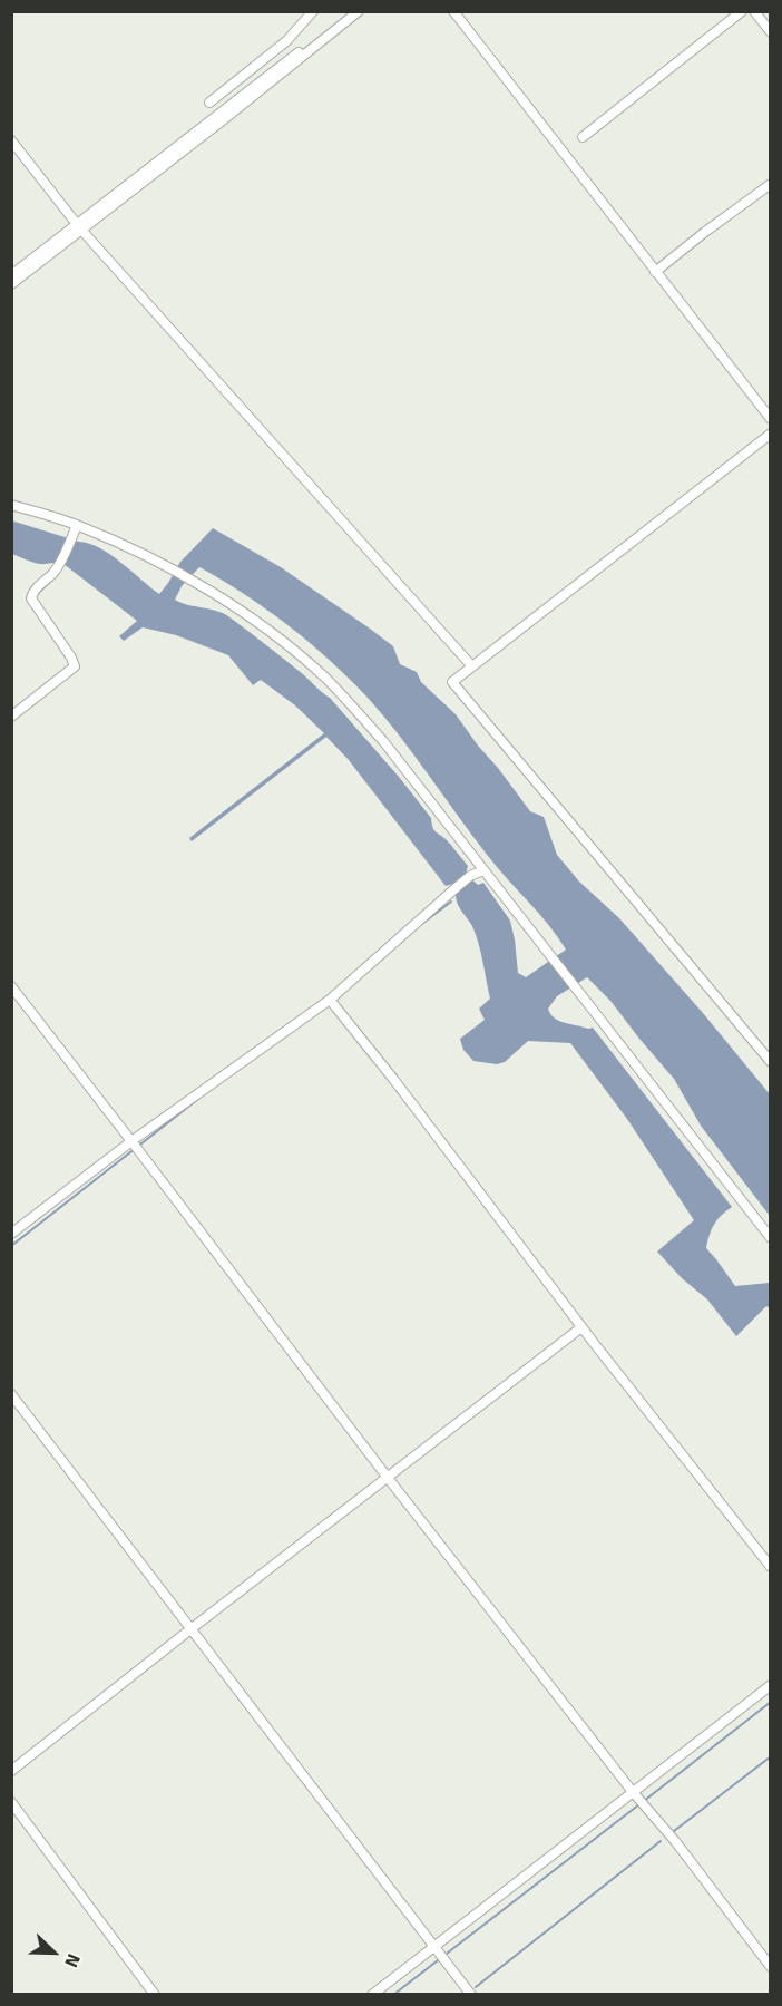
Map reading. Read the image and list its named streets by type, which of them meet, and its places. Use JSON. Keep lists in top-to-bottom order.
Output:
{
  "north": "bottom right"
}
